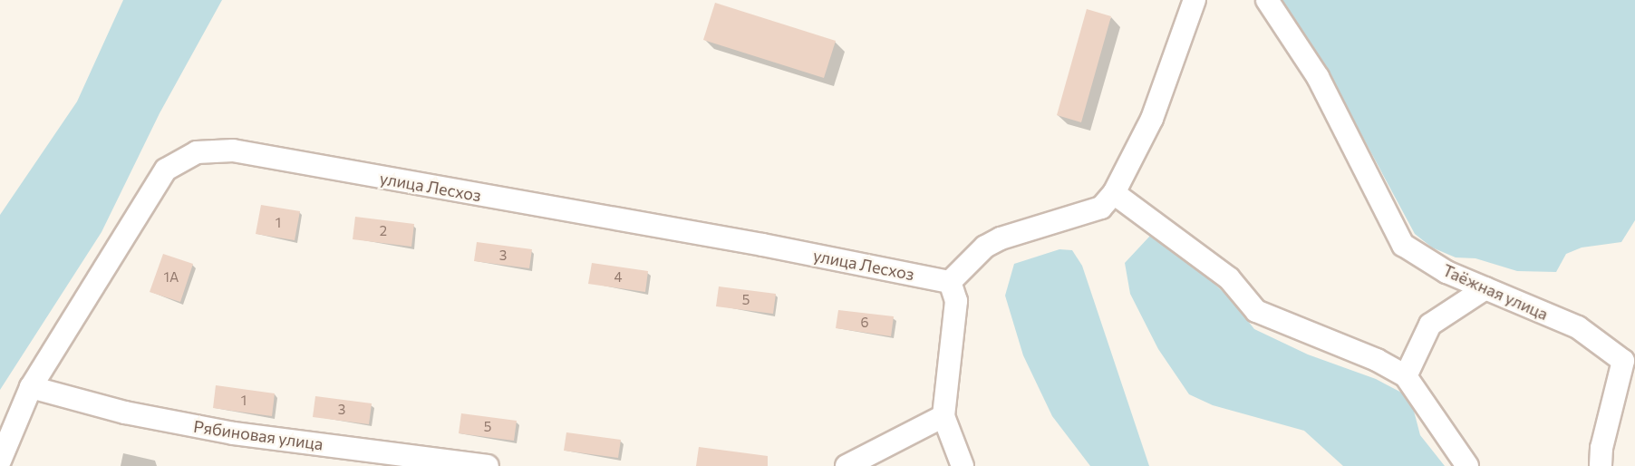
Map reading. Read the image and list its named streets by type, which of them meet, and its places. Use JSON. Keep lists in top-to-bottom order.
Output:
{
  "streets": {
    "street": ["улица Лесхоз", "Таёжная улица", "Рябиновая улица"]
  },
  "crossings": [
    ["улица Лесхоз", "Рябиновая улица"]
  ],
  "house_numbers": [
    "1",
    "2",
    "3",
    "1А",
    "4",
    "5",
    "6",
    "1",
    "3",
    "5"
  ]
}
